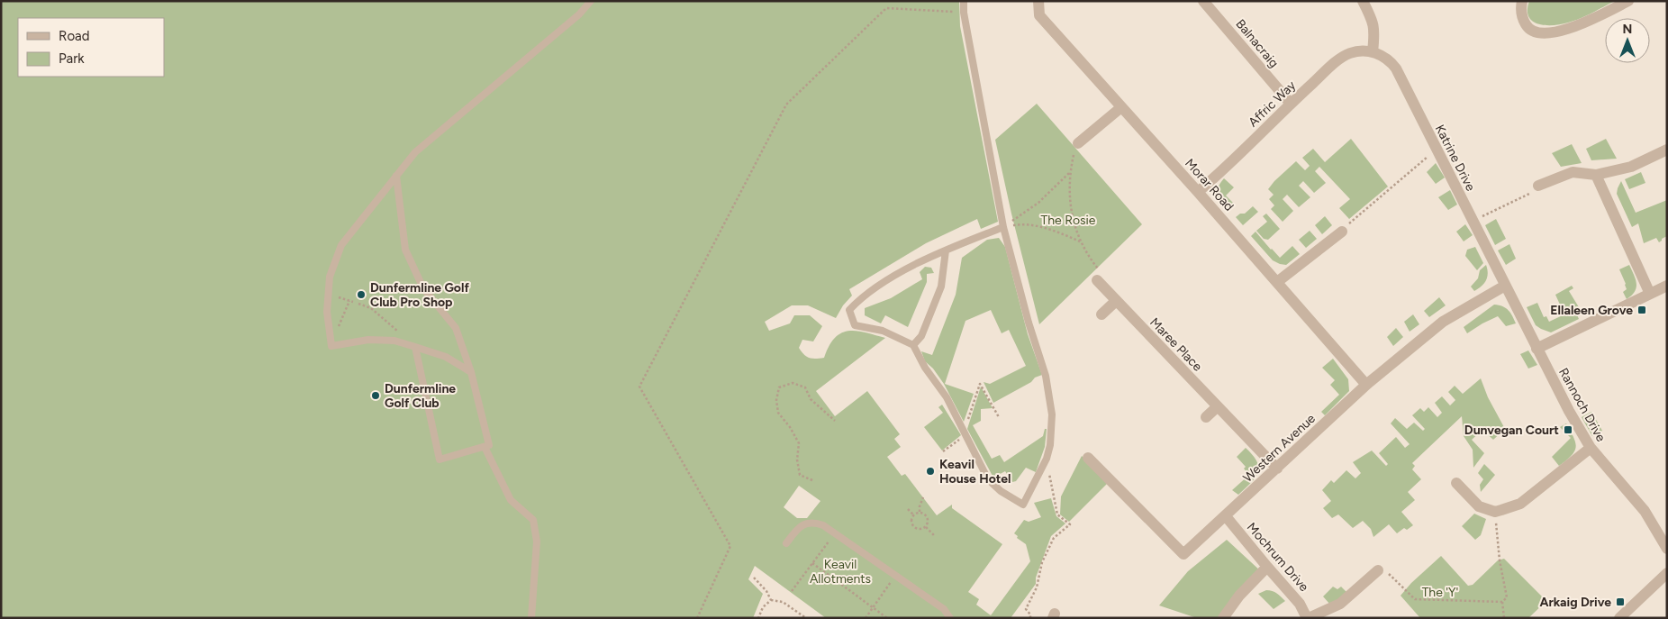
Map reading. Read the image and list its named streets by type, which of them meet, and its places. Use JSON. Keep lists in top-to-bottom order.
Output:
{
  "streets": {
    "street": [
      "Balnacraig",
      "Affric Way",
      "Katrine Drive",
      "Morar Road",
      "Maree Place",
      "Rannoch Drive",
      "Western Avenue",
      "Mochrum Drive"
    ]
  },
  "crossings": [
    ["Balnacraig", "Affric Way"],
    ["Affric Way", "Katrine Drive"],
    ["Affric Way", "Morar Road"],
    ["Katrine Drive", "Rannoch Drive"],
    ["Katrine Drive", "Western Avenue"],
    ["Morar Road", "Western Avenue"],
    ["Maree Place", "Western Avenue"],
    ["Rannoch Drive", "Western Avenue"],
    ["Western Avenue", "Mochrum Drive"]
  ],
  "parks": ["The Rosie", "Keavil Allotments", "The 'Y'"],
  "places": {
    "other": ["Dunfermline Golf Club Pro Shop", "Dunfermline Golf Club", "Keavil House Hotel"],
    "transit": ["Ellaleen Grove", "Dunvegan Court", "Arkaig Drive"]
  },
  "legend": ["Road", "Park"],
  "north": "top"
}
